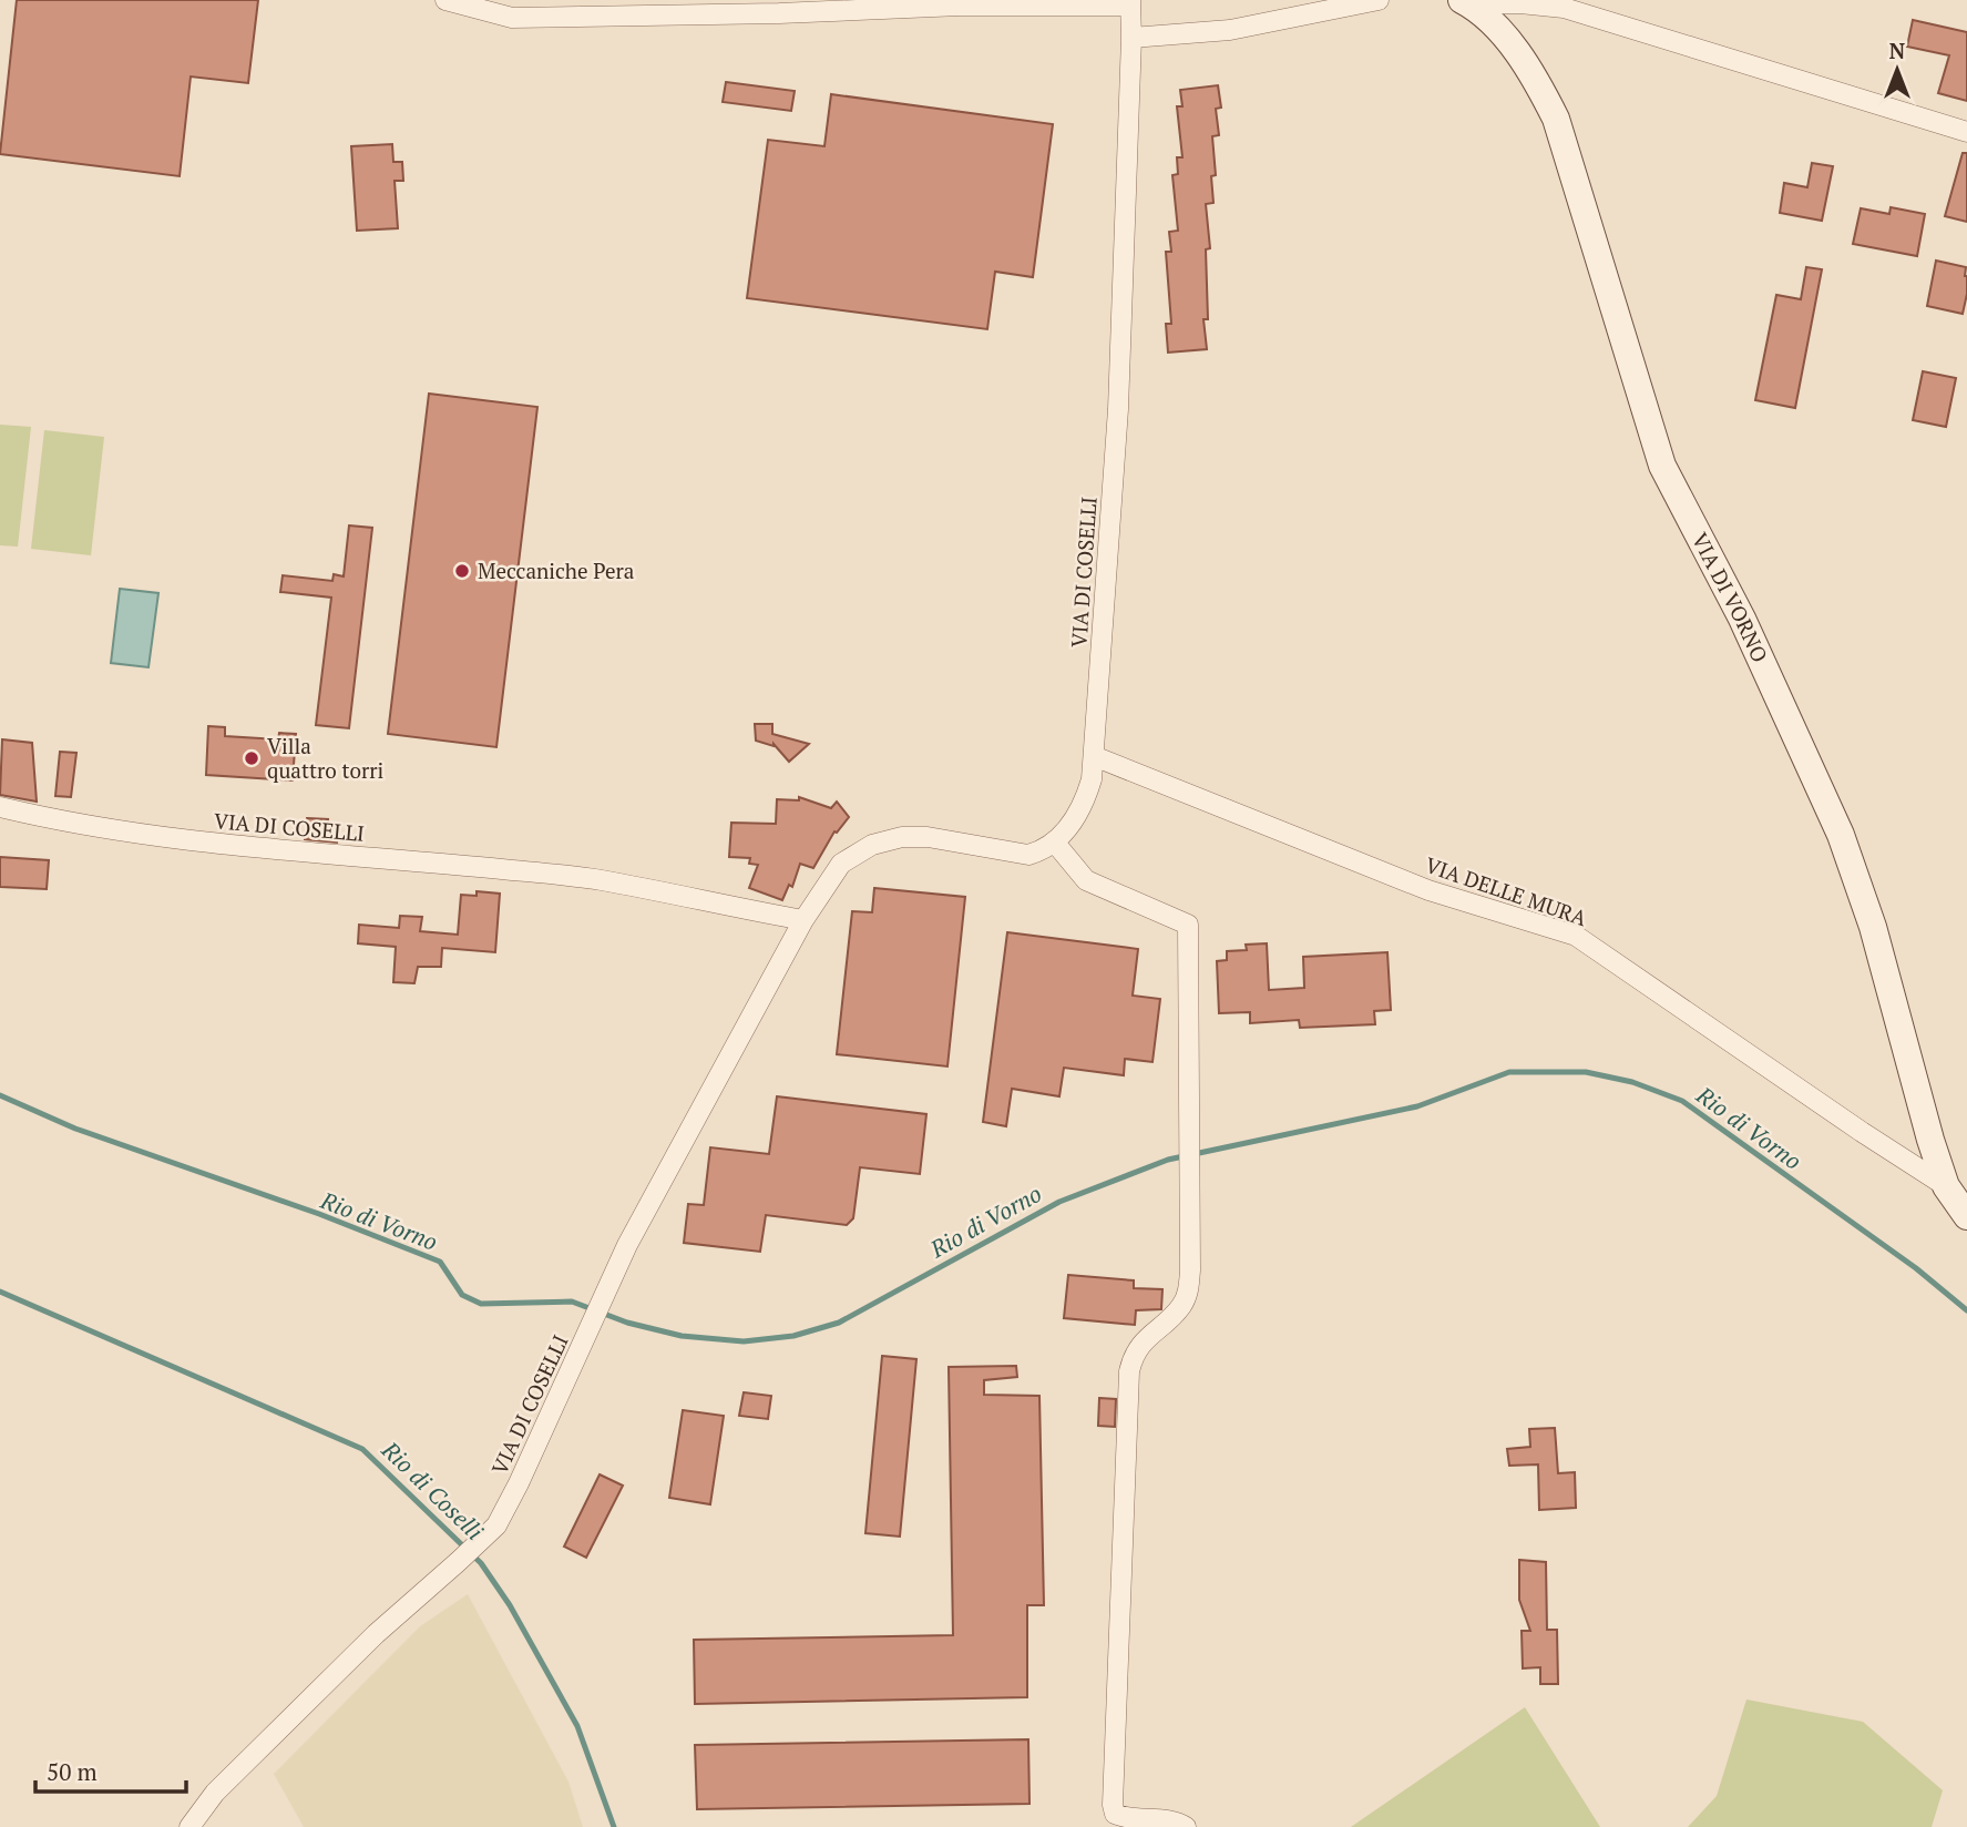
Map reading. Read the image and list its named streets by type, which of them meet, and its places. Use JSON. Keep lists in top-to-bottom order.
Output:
{
  "streets": {
    "street": ["VIA DI COSELLI", "VIA DI VORNO", "VIA DELLE MURA"]
  },
  "crossings": [
    ["VIA DI COSELLI", "VIA DELLE MURA"],
    ["VIA DI VORNO", "VIA DELLE MURA"]
  ],
  "water": ["Rio di Vorno", "Rio di Coselli"],
  "places": ["Meccaniche Pera", "Villa quattro torri"],
  "scale_bar": "50 m",
  "north": "top"
}
